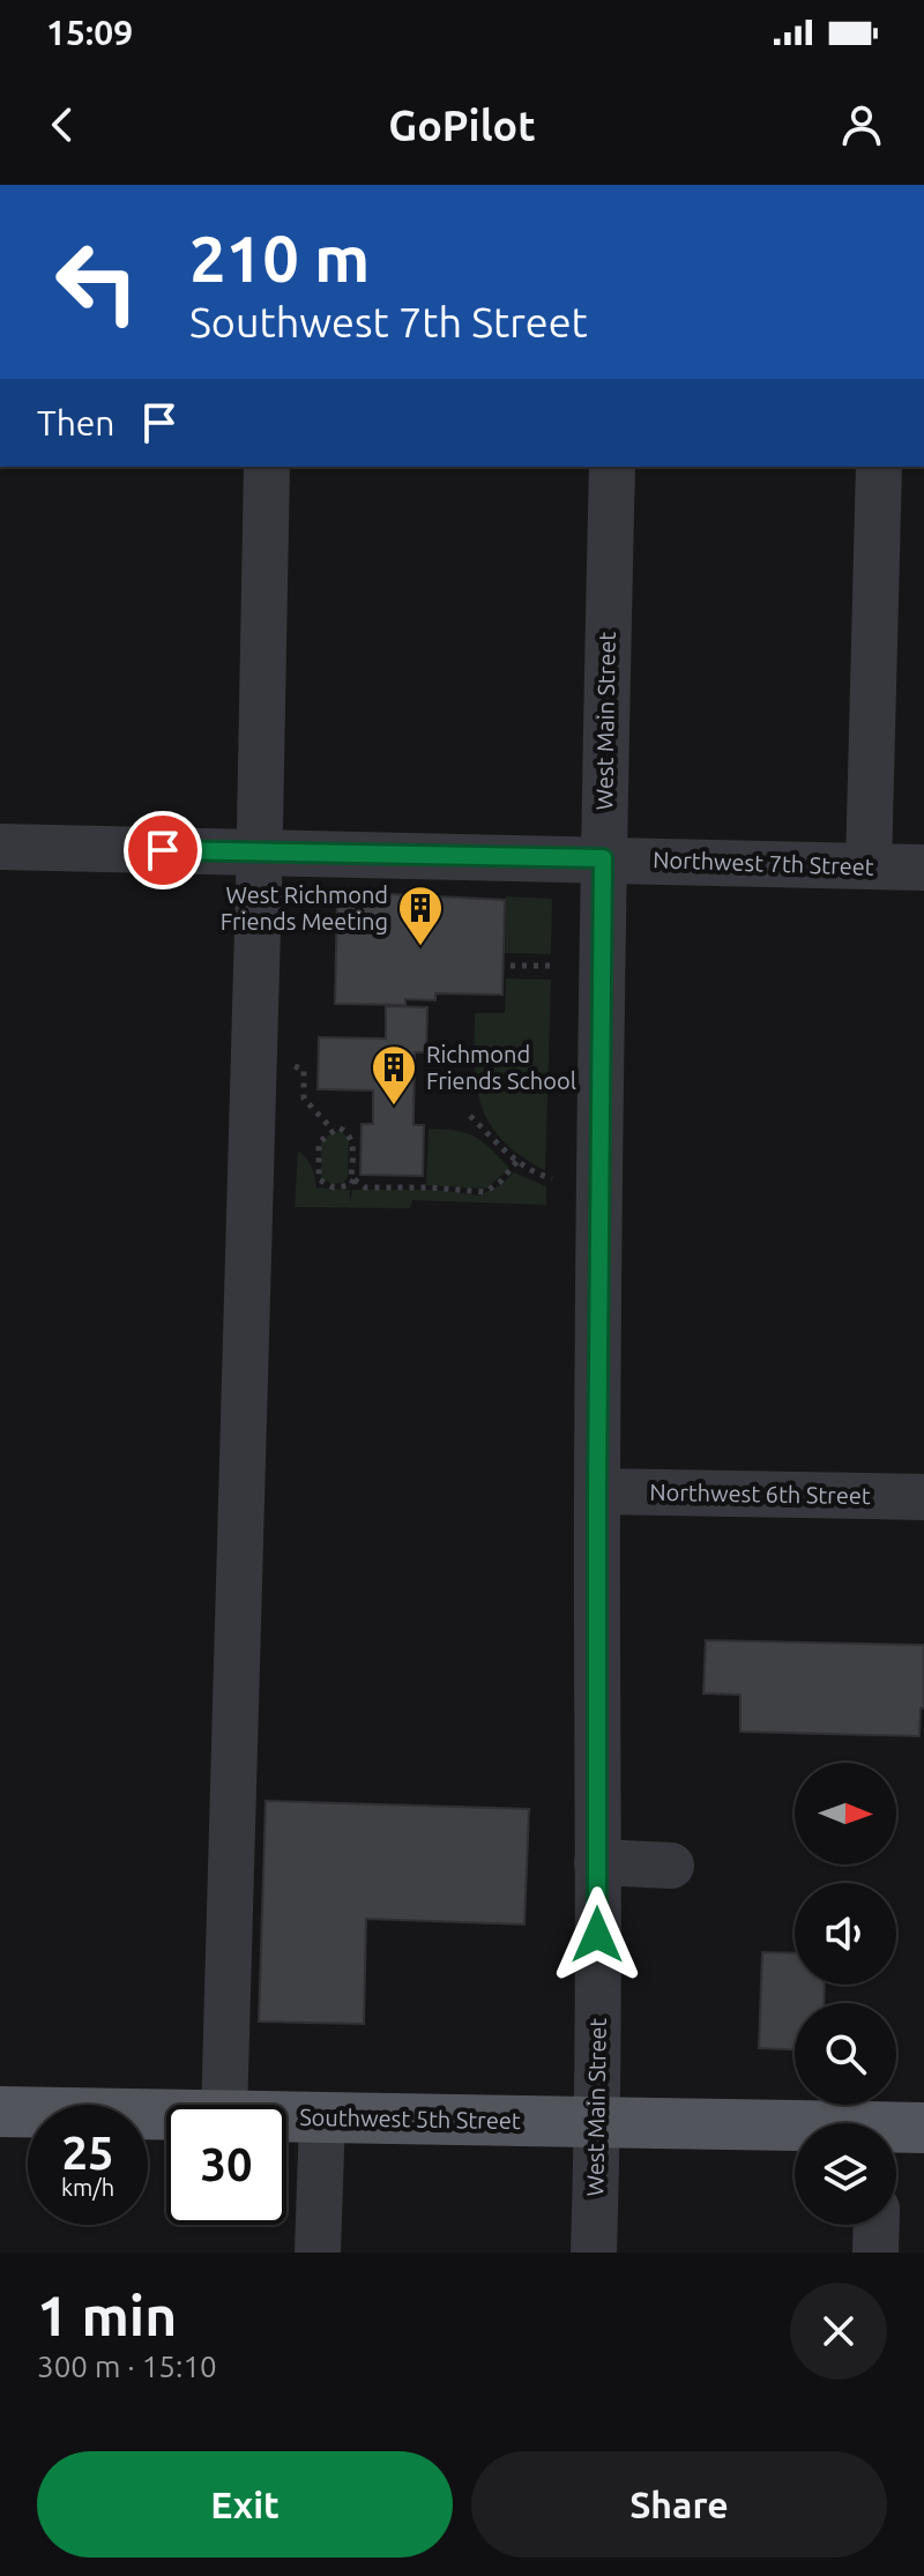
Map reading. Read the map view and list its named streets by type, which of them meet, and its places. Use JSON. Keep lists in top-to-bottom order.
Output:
{
  "streets": {
    "main road": ["Southwest 5th Street"],
    "street": ["West Main Street", "Northwest 7th Street", "Northwest 6th Street"]
  },
  "crossings": [
    ["West Main Street", "Northwest 7th Street"],
    ["West Main Street", "Northwest 6th Street"],
    ["West Main Street", "Southwest 5th Street"]
  ],
  "places": {
    "building": ["West Richmond Friends Meeting", "Richmond Friends School"]
  },
  "north": "right",
  "page": {
    "status": "15:09",
    "header": "GoPilot",
    "turn": ["210 m", "Southwest 7th Street"],
    "then": "Then",
    "speed": "25 km/h",
    "limit": "30",
    "heading": ["1 min", "300 m · 15:10"],
    "buttons": ["Exit", "Share"]
  }
}
